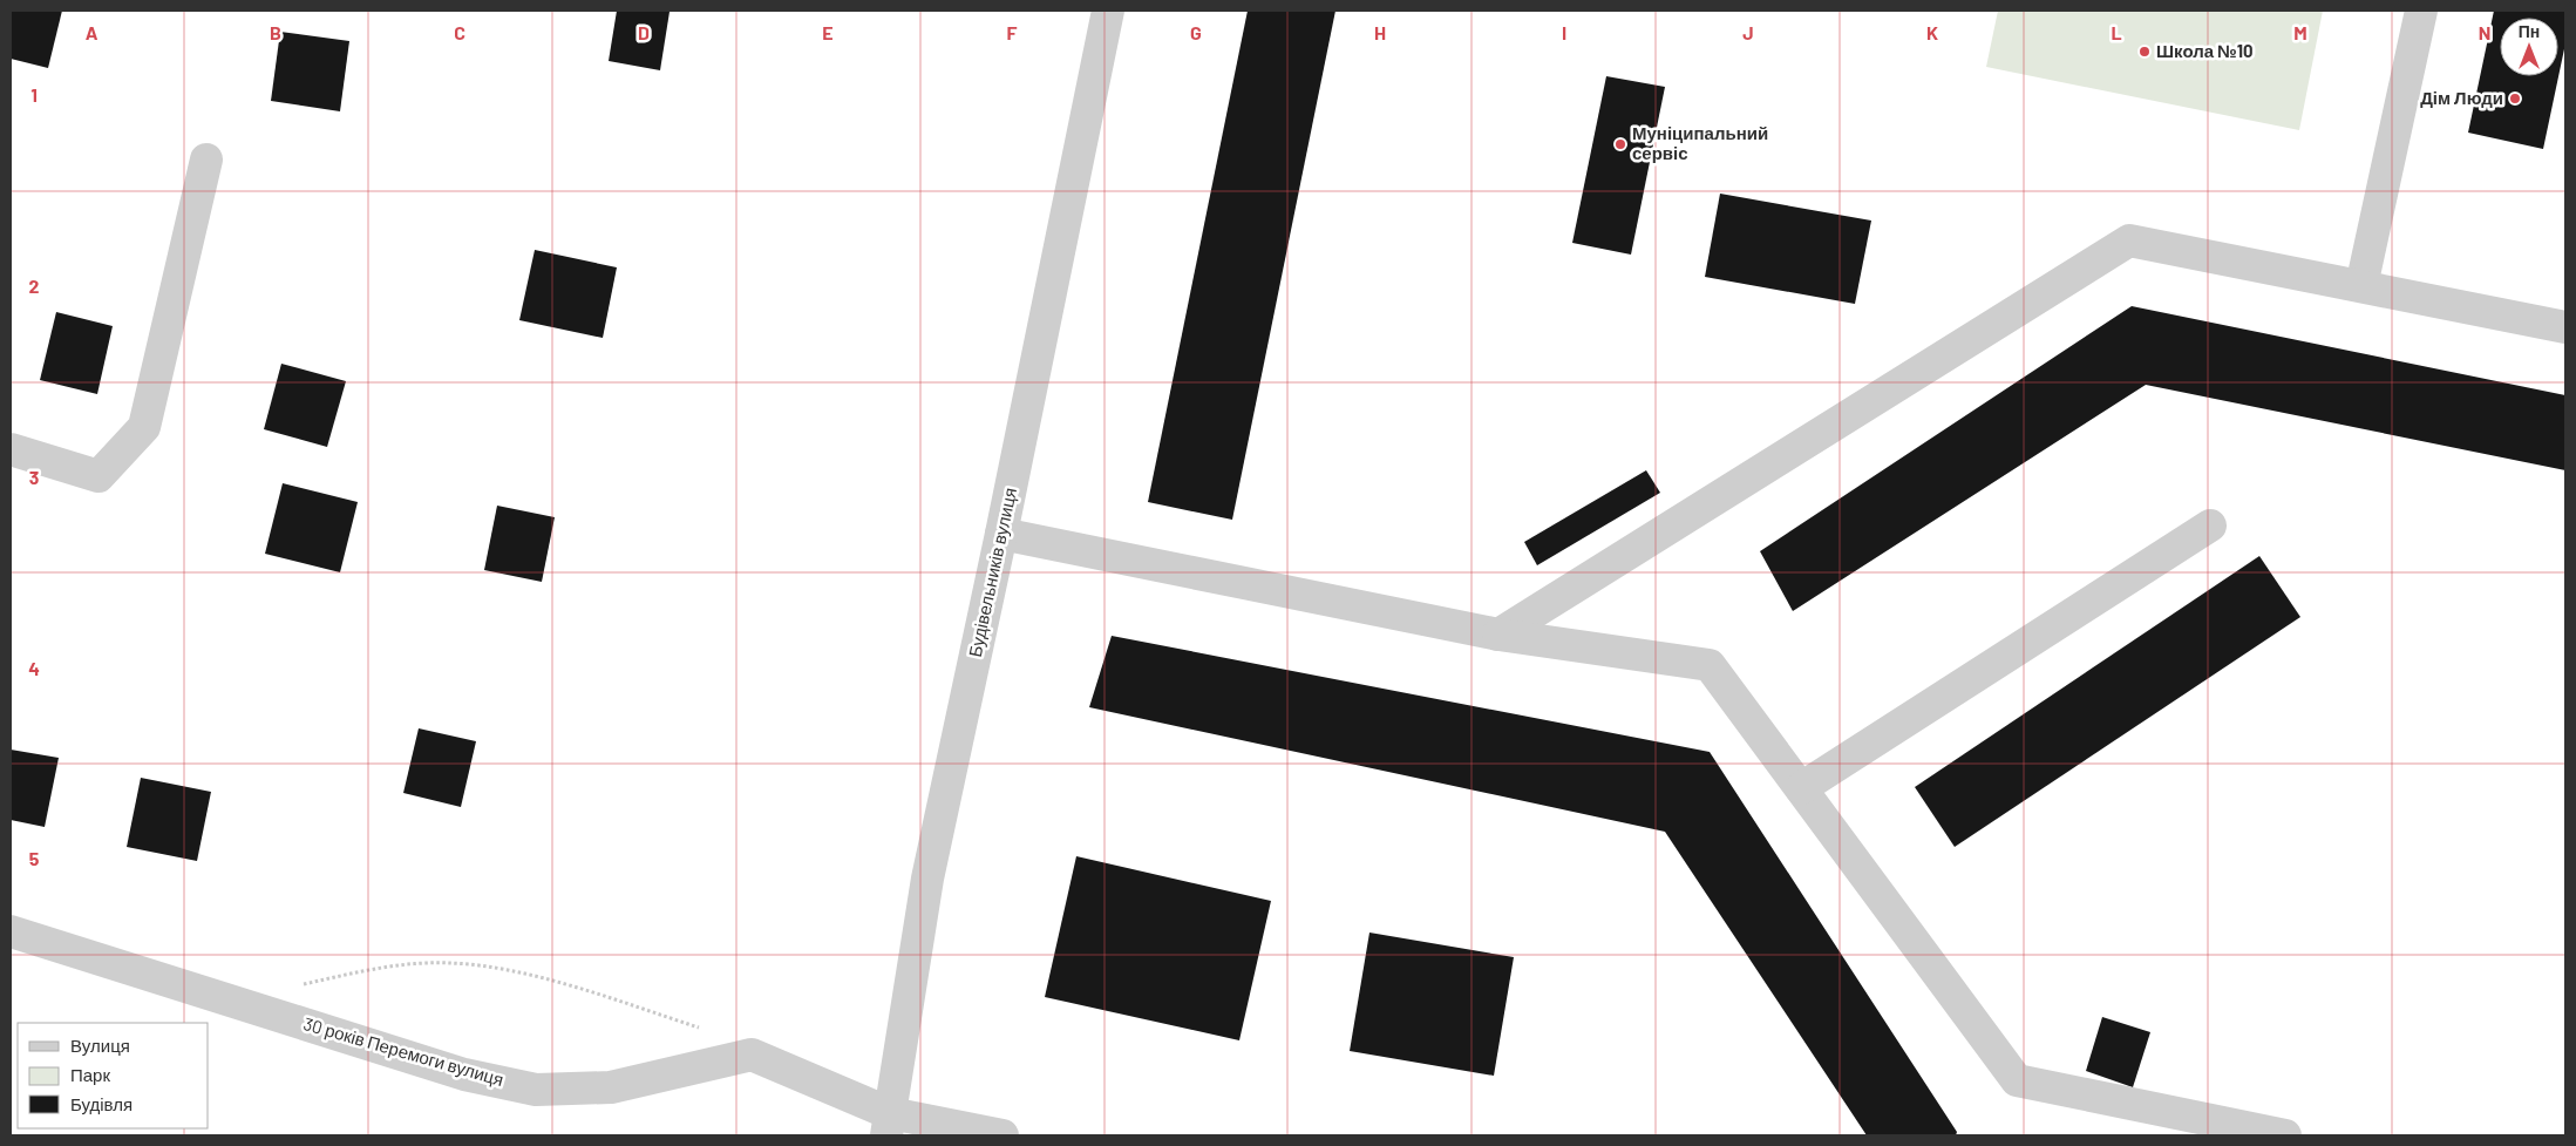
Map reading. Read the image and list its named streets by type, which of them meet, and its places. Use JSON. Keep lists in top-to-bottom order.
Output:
{
  "streets": {
    "street": ["Будівельників вулиця", "30 років Перемоги вулиця"]
  },
  "crossings": [
    ["Будівельників вулиця", "30 років Перемоги вулиця"]
  ],
  "places": ["Школа №10", "Дім Люди", "Муніципальний сервіс"],
  "legend": ["Вулиця", "Парк", "Будівля"],
  "north": "top",
  "grid": {
    "columns": [
      "A",
      "B",
      "C",
      "D",
      "E",
      "F",
      "G",
      "H",
      "I",
      "J",
      "K",
      "L",
      "M",
      "N"
    ],
    "rows": [
      "1",
      "2",
      "3",
      "4",
      "5"
    ]
  }
}
